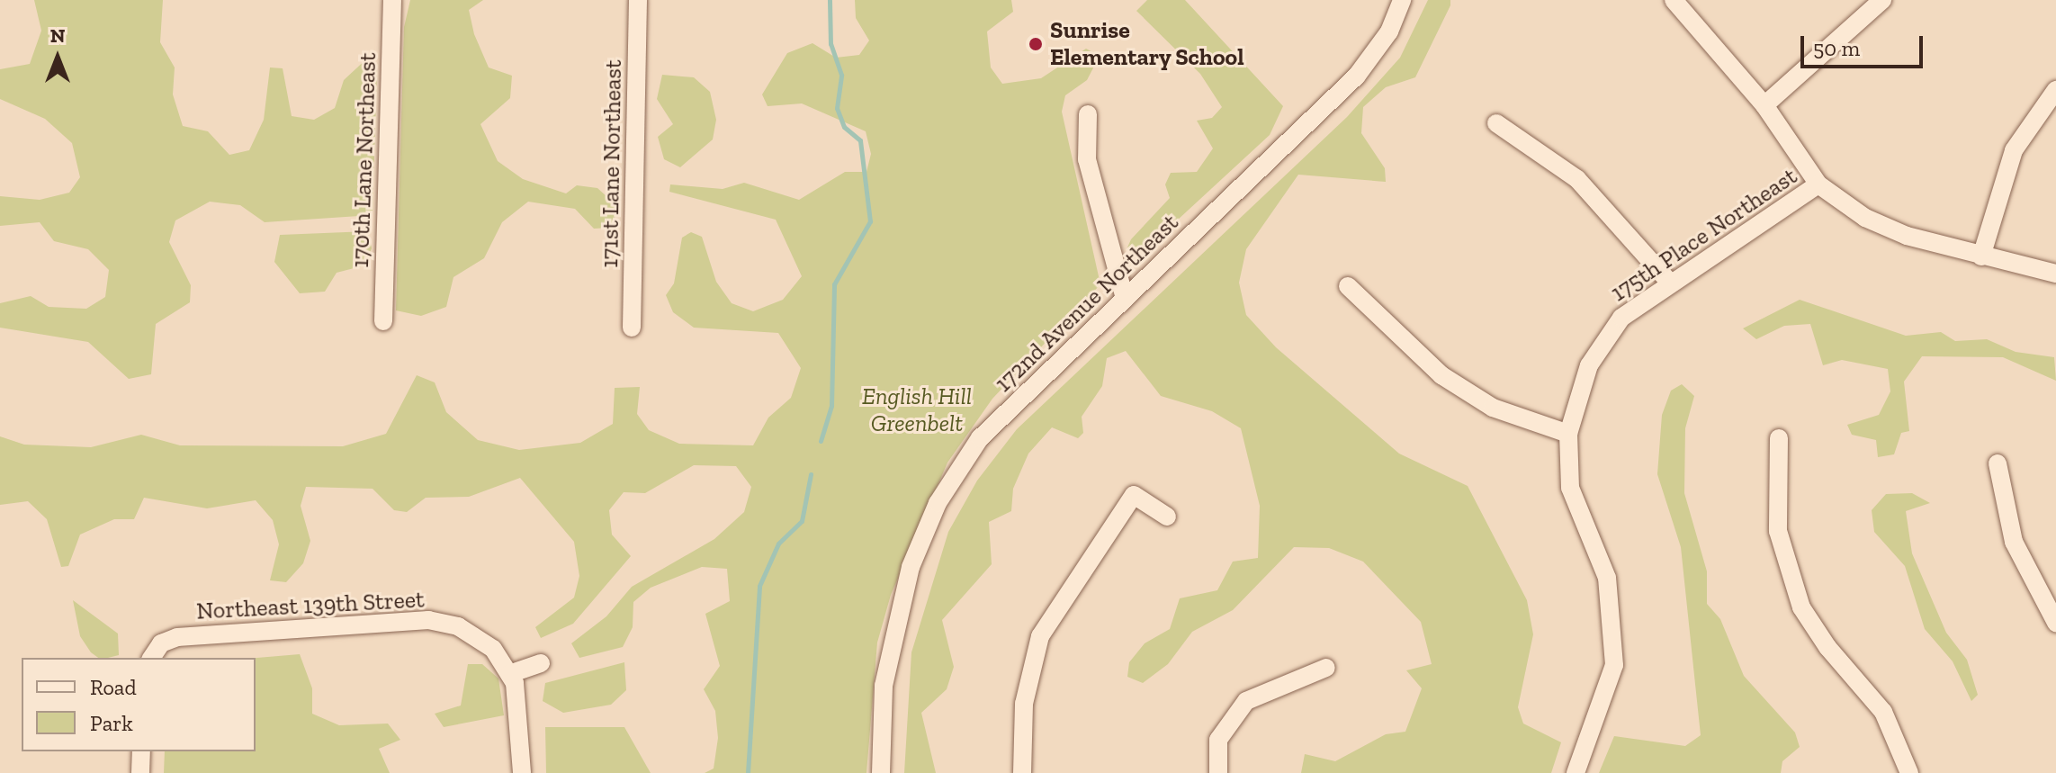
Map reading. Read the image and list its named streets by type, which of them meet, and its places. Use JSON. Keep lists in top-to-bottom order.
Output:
{
  "streets": {
    "street": [
      "170th Lane Northeast",
      "171st Lane Northeast",
      "175th Place Northeast",
      "172nd Avenue Northeast",
      "Northeast 139th Street"
    ]
  },
  "parks": ["English Hill Greenbelt"],
  "places": ["Sunrise Elementary School"],
  "legend": ["Road", "Park"],
  "scale_bar": "50 m",
  "north": "top"
}
